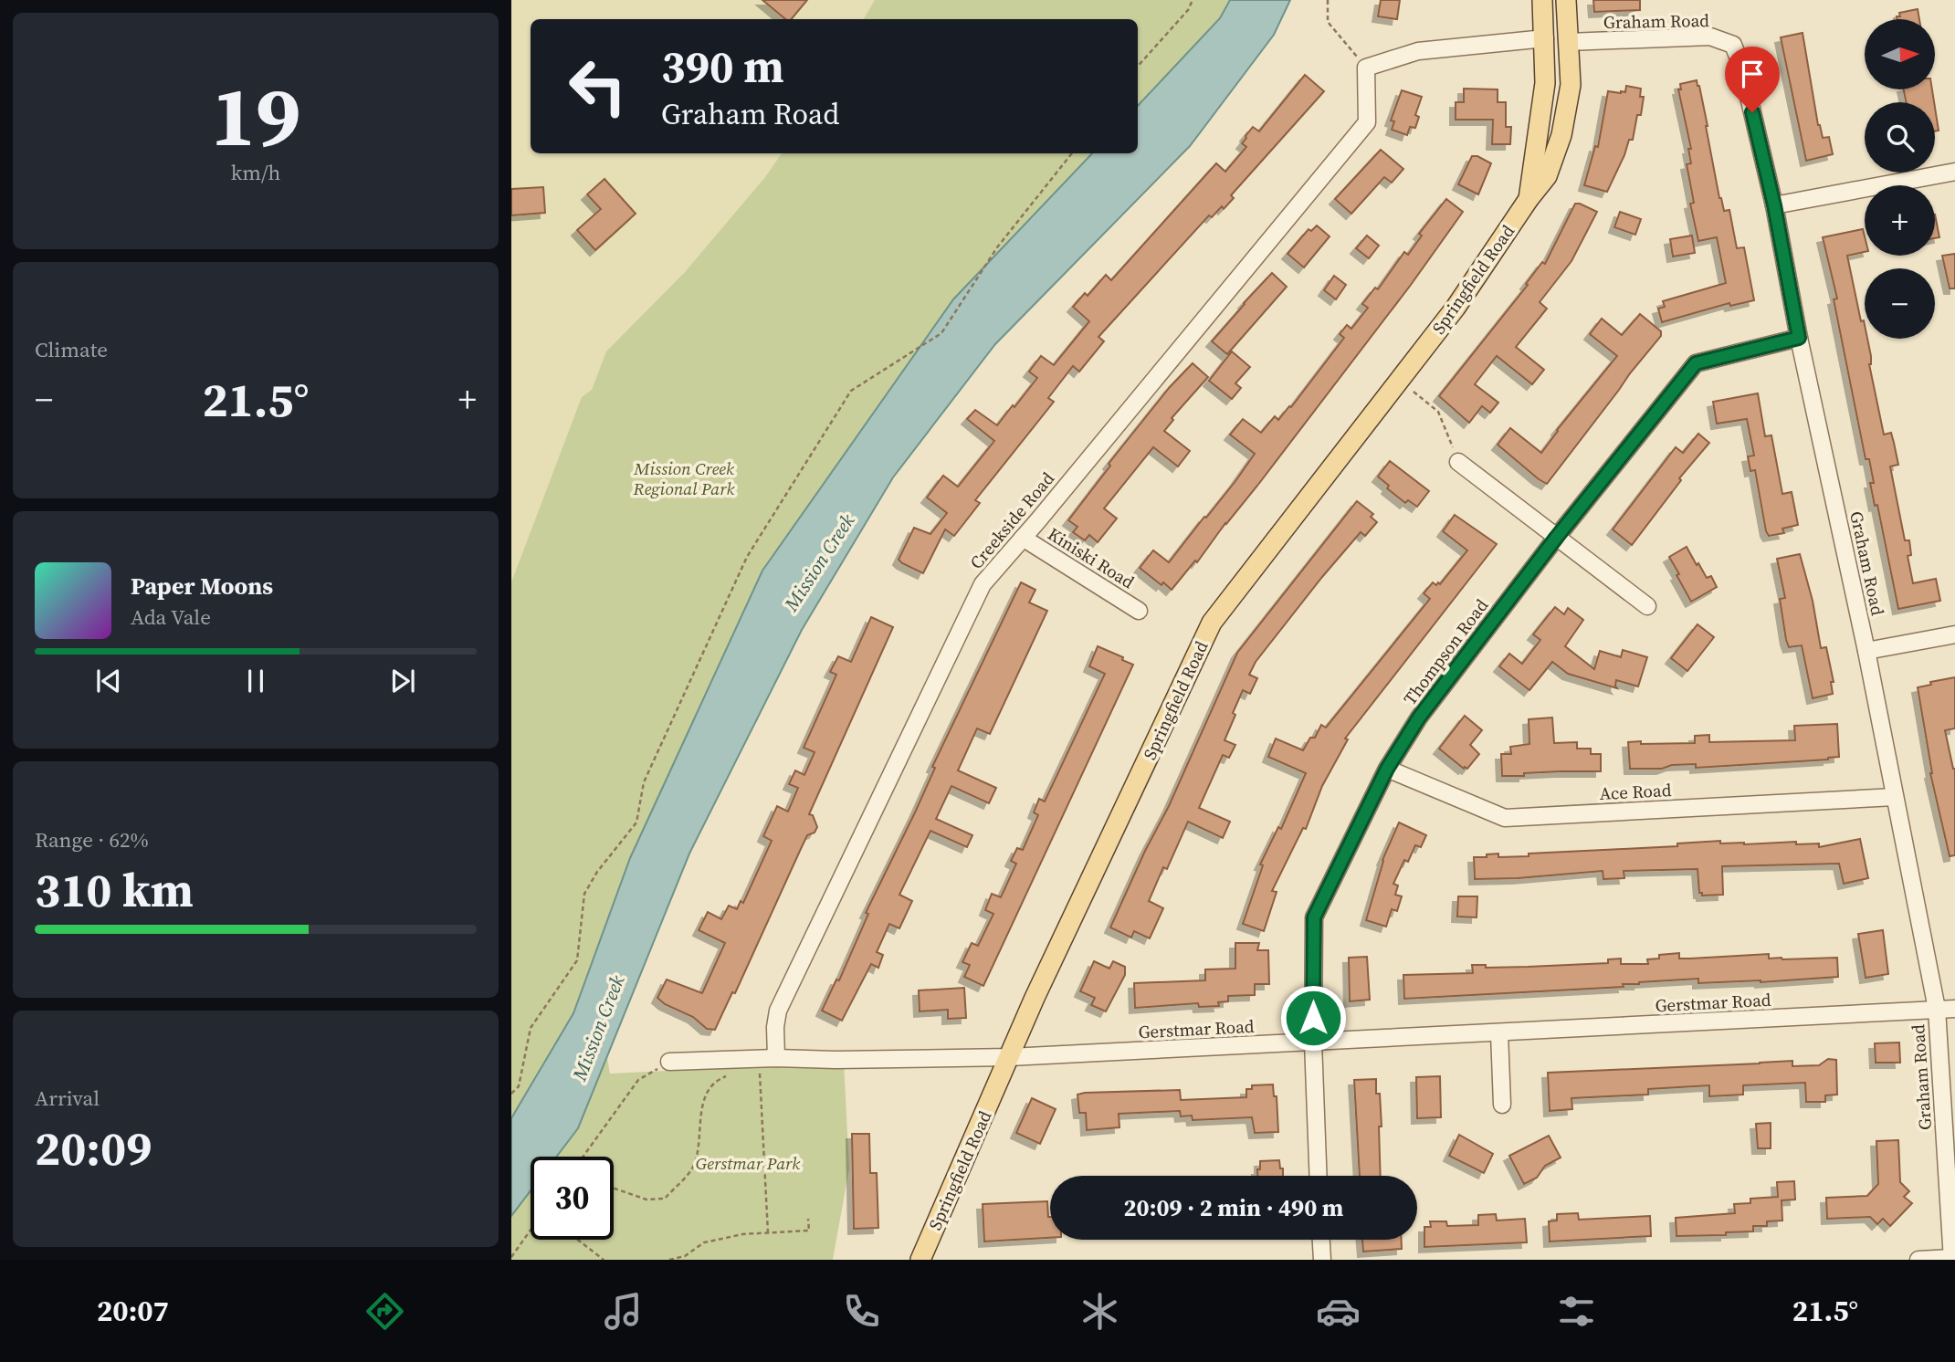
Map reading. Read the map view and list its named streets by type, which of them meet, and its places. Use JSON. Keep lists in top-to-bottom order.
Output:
{
  "streets": {
    "main road": ["Springfield Road"],
    "street": [
      "Graham Road",
      "Creekside Road",
      "Kiniski Road",
      "Thompson Road",
      "Ace Road",
      "Gerstmar Road"
    ]
  },
  "crossings": [
    ["Graham Road", "Springfield Road"],
    ["Graham Road", "Thompson Road"],
    ["Graham Road", "Ace Road"],
    ["Graham Road", "Gerstmar Road"],
    ["Springfield Road", "Gerstmar Road"],
    ["Creekside Road", "Kiniski Road"],
    ["Creekside Road", "Gerstmar Road"],
    ["Thompson Road", "Ace Road"],
    ["Thompson Road", "Gerstmar Road"]
  ],
  "water": ["Mission Creek"],
  "parks": ["Mission Creek Regional Park", "Gerstmar Park"],
  "north": "right",
  "page": {
    "tile": [
      ["19", "km/h"],
      "Climate",
      ["Range · 62%", "310 km"],
      ["Arrival", "20:09"]
    ],
    "map_buttons": ["+", "−"],
    "turn": ["390 m", "Graham Road"],
    "heat": ["−", "21.5°", "+"],
    "song": ["Paper Moons", "Ada Vale"],
    "limit": "30",
    "trip": "20:09 · 2 min · 490 m",
    "tabs": ["20:07", "21.5°"]
  }
}
